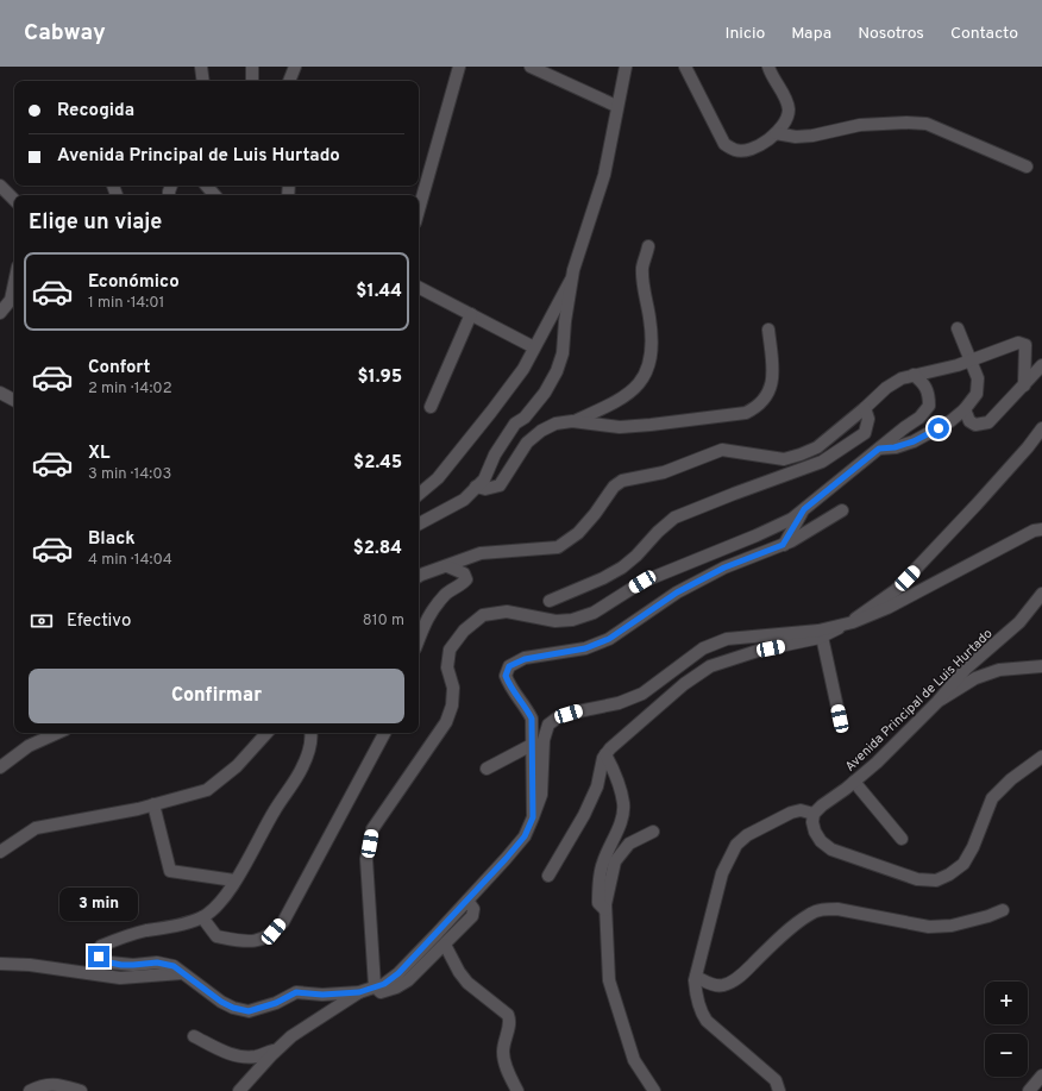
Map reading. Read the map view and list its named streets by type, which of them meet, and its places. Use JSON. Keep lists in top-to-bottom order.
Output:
{
  "streets": {
    "street": ["Avenida Principal de Luis Hurtado"]
  },
  "page": {
    "header": "Cabway",
    "nav": [
      "Inicio",
      "Mapa",
      "Nosotros",
      "Contacto"
    ],
    "banner": ["Recogida", "Avenida Principal de Luis Hurtado"],
    "heading": "Elige un viaje",
    "list": [
      {
        "name": "Económico",
        "note": "1 min · 14:01",
        "value": "$1.44"
      },
      {
        "name": "Confort",
        "note": "2 min · 14:02",
        "value": "$1.95"
      },
      {
        "name": "XL",
        "note": "3 min · 14:03",
        "value": "$2.45"
      },
      {
        "name": "Black",
        "note": "4 min · 14:04",
        "value": "$2.84"
      }
    ],
    "pay": ["Efectivo", "810 m"],
    "buttons": "Confirmar",
    "bubble": "3 min",
    "map_buttons": ["+", "−"]
  }
}
